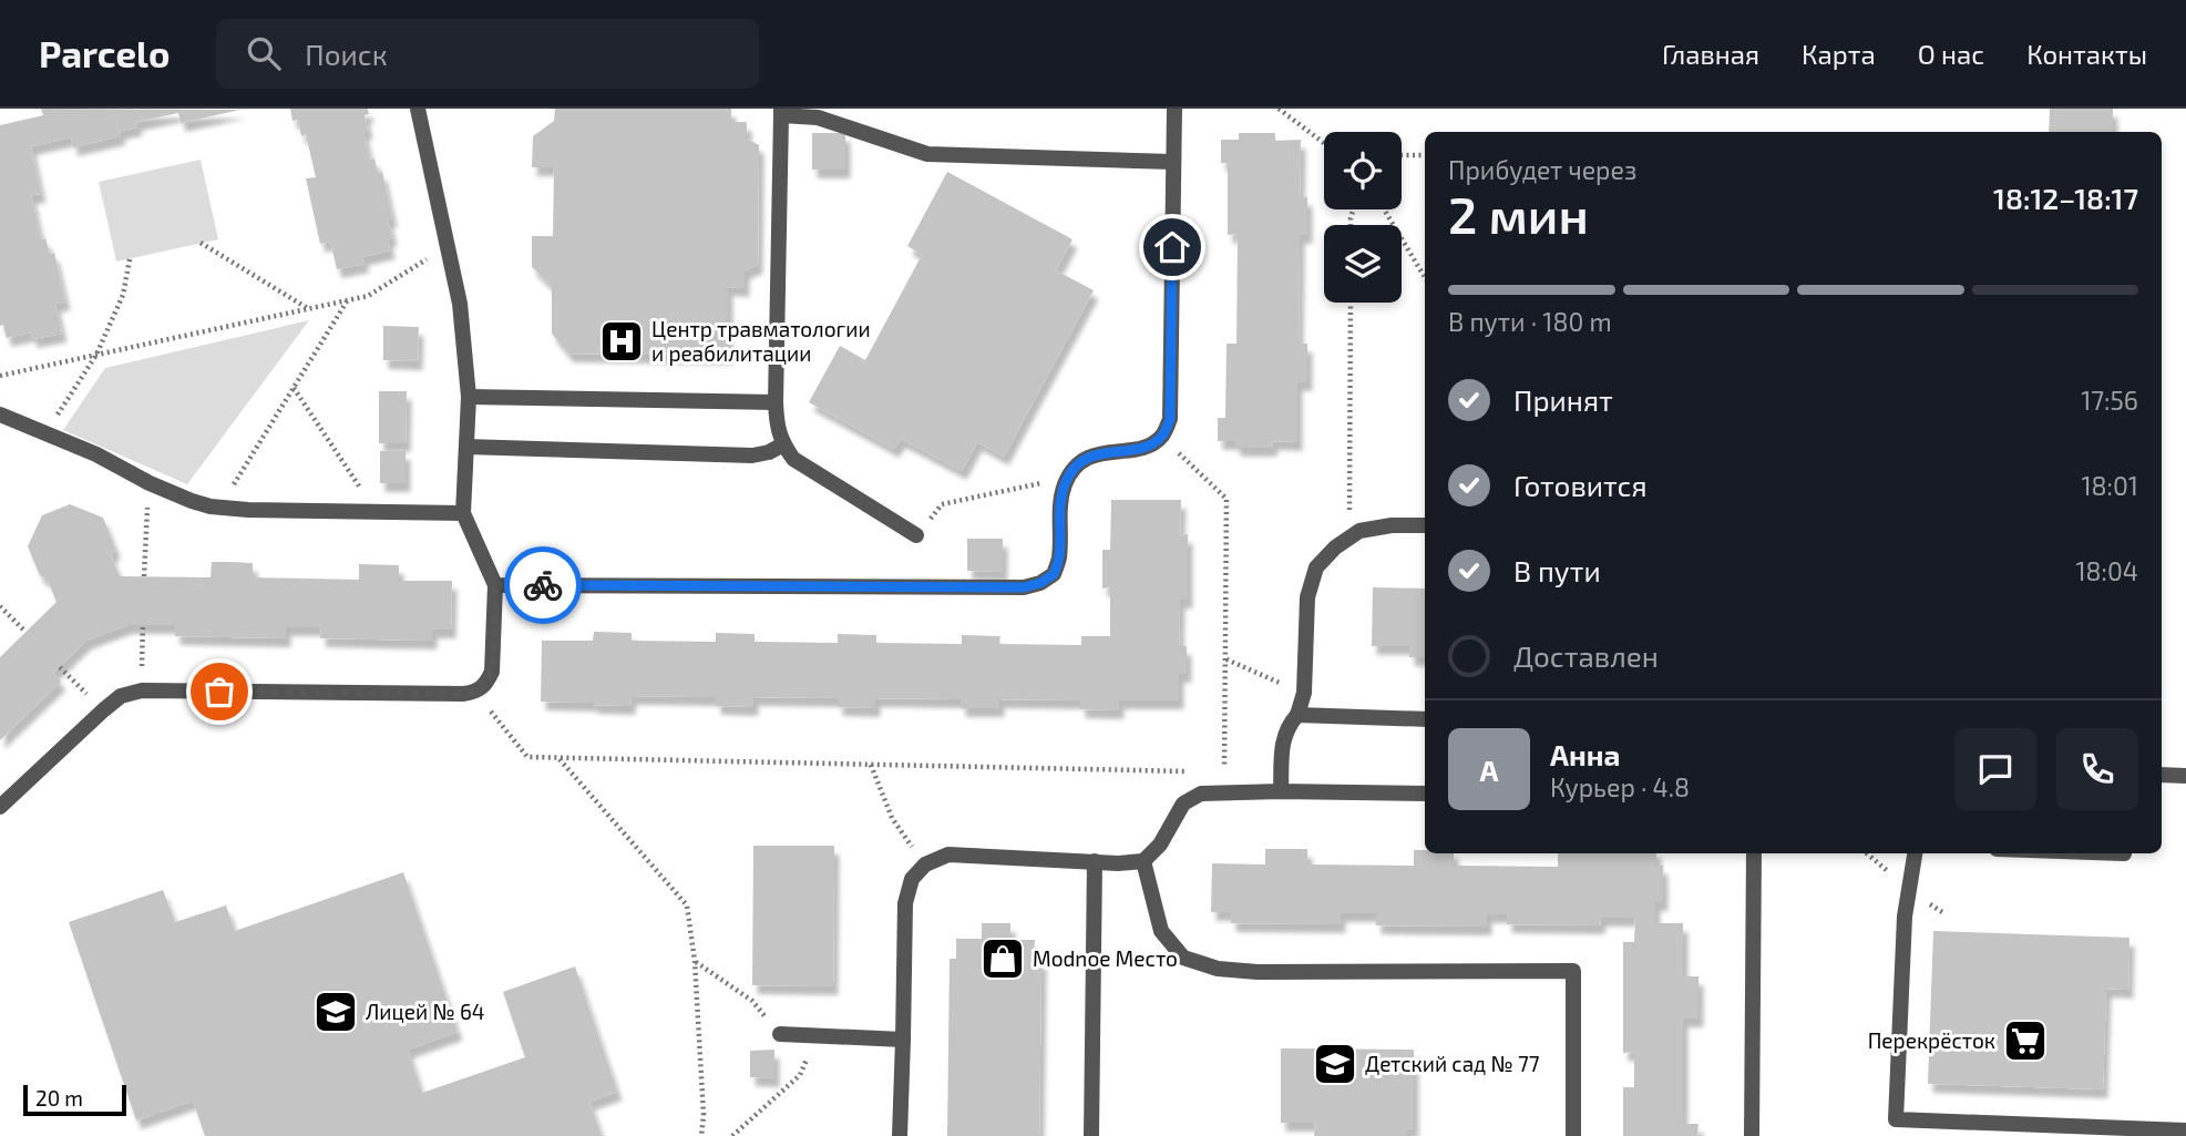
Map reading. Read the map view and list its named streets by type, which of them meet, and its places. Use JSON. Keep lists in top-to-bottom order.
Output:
{
  "places": {
    "hospital": ["Центр травматологии и реабилитации"],
    "shop": ["Modnoe Место"],
    "school or university": ["Лицей № 64", "Детский сад № 77"],
    "supermarket": ["Перекрёсток"]
  },
  "scale_bar": "20 m",
  "page": {
    "header": "Parcelo",
    "search": "Поиск",
    "nav": [
      "Главная",
      "Карта",
      "О нас",
      "Контакты"
    ],
    "heading": ["2 мин", "Прибудет через", "18:12–18:17"],
    "panel": ["Анна", "Курьер · 4.8"],
    "bar": "В пути · 180 m",
    "list": [
      ["Принят", "17:56"],
      ["Готовится", "18:01"],
      ["В пути", "18:04"],
      "Доставлен"
    ],
    "round": "А",
    "scale": "20 m"
  }
}
